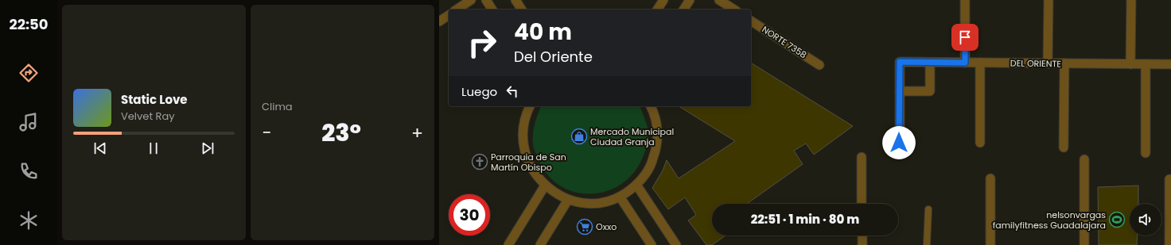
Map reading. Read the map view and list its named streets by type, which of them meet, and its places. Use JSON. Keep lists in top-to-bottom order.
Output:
{
  "streets": {
    "street": ["NORTE 7358", "DEL ORIENTE"]
  },
  "places": {
    "shop": ["Mercado Municipal Ciudad Granja"],
    "church": ["Parroquia de San Martín Obispo"],
    "sports": ["nelsonvargas familyfitness Guadalajara"],
    "supermarket": ["Oxxo"]
  },
  "page": {
    "tabs": "22:50",
    "tile": "Clima",
    "turn": ["40 m", "Del Oriente"],
    "then": "Luego",
    "song": ["Static Love", "Velvet Ray"],
    "heat": ["−", "23°", "+"],
    "limit": "30",
    "trip": "22:51 · 1 min · 80 m"
  }
}
